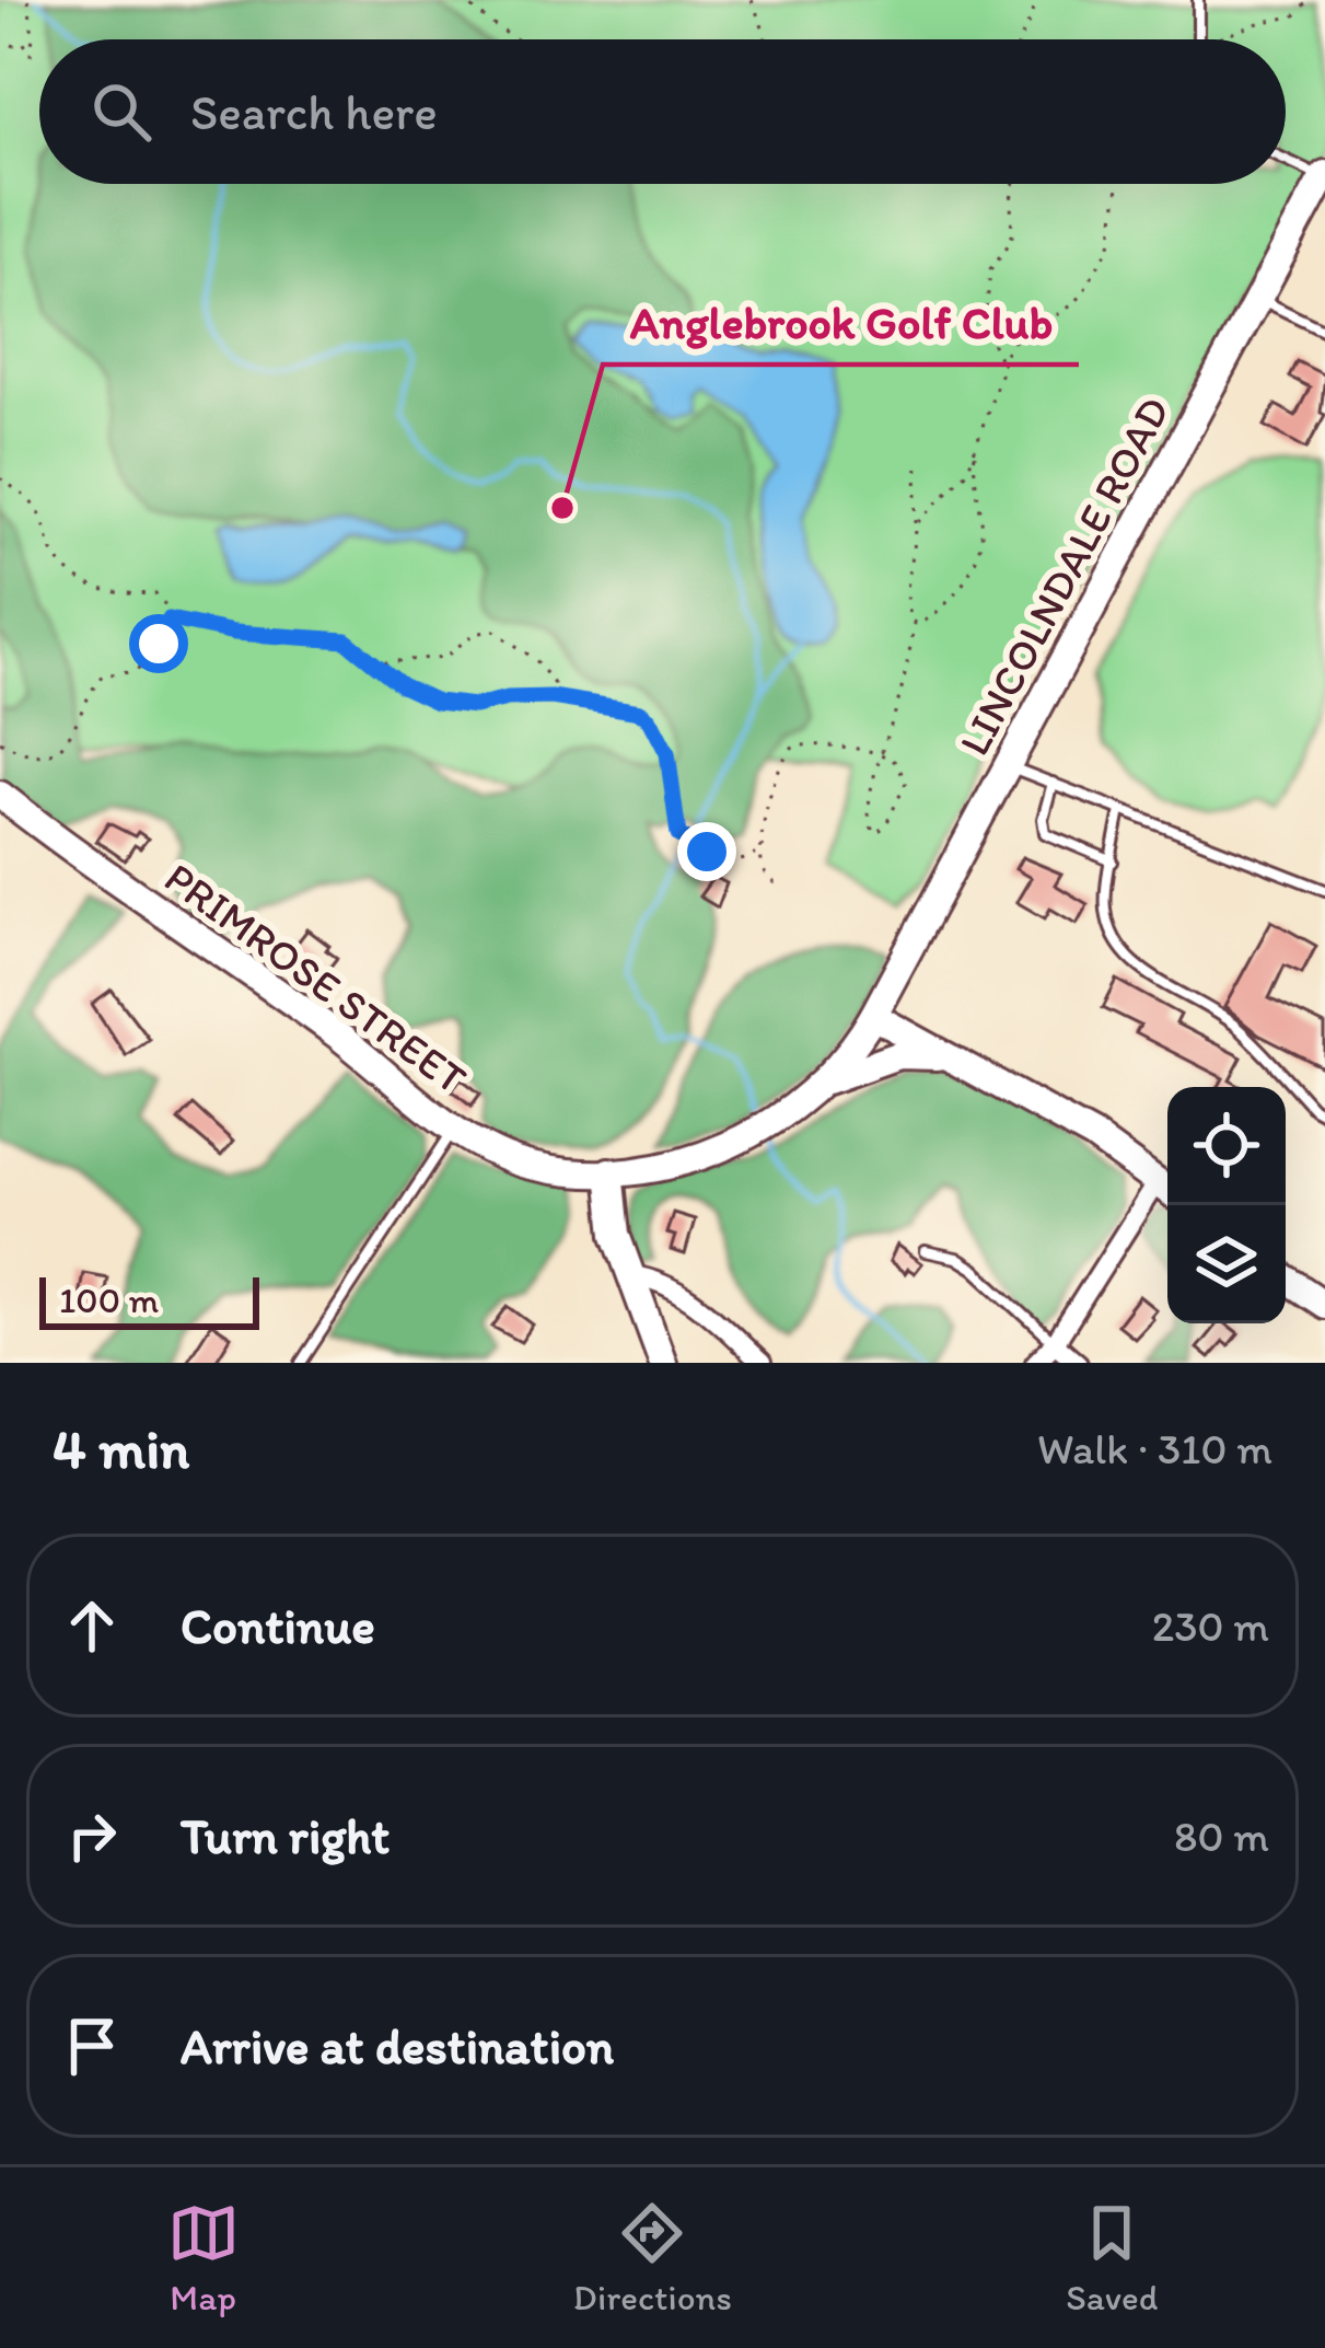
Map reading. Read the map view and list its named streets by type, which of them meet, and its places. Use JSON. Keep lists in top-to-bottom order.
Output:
{
  "streets": {
    "main road": ["LINCOLNDALE ROAD", "PRIMROSE STREET"]
  },
  "crossings": [
    ["LINCOLNDALE ROAD", "PRIMROSE STREET"]
  ],
  "places": ["Anglebrook Golf Club"],
  "scale_bar": "100 m",
  "page": {
    "search": "Search here",
    "scale": "100 m",
    "heading": ["4 min", "Walk · 310 m"],
    "list": [
      ["Continue", "230 m"],
      ["Turn right", "80 m"],
      "Arrive at destination"
    ],
    "nav": ["Map", "Directions", "Saved"]
  }
}
